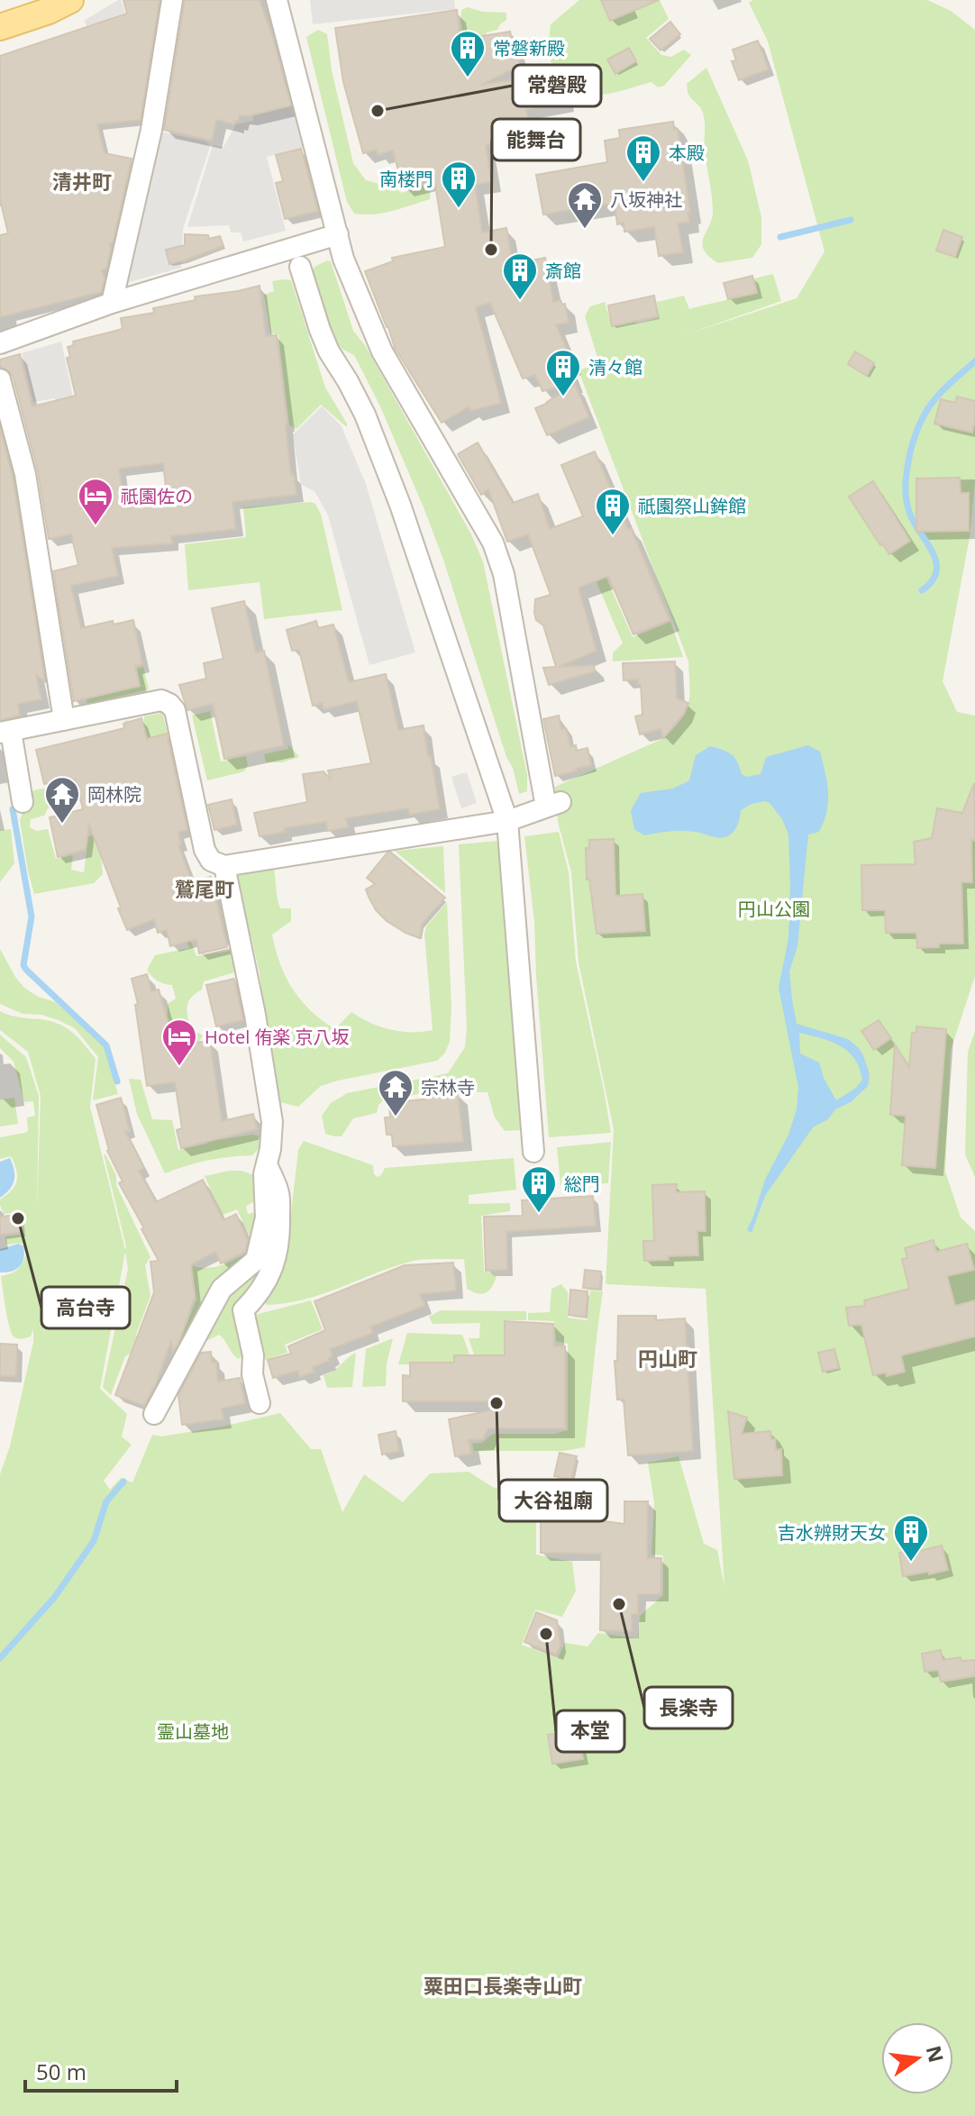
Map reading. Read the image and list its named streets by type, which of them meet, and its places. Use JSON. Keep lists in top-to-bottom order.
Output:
{
  "districts": [
    "清井町",
    "鷲尾町",
    "円山町",
    "粟田口長楽寺山町"
  ],
  "parks": ["円山公園", "霊山墓地"],
  "places": {
    "building": [
      "常磐新殿",
      "本殿",
      "南楼門",
      "斎館",
      "清々館",
      "祇園祭山鉾館",
      "総門",
      "吉水辨財天女"
    ],
    "other": [
      "常磐殿",
      "能舞台",
      "高台寺",
      "大谷祖廟",
      "長楽寺",
      "本堂"
    ],
    "temple": ["八坂神社", "岡林院", "宗林寺"],
    "hotel": ["祇園佐の", "Hotel 侑楽 京八坂"]
  },
  "scale_bar": "50 m",
  "north": "right"
}
